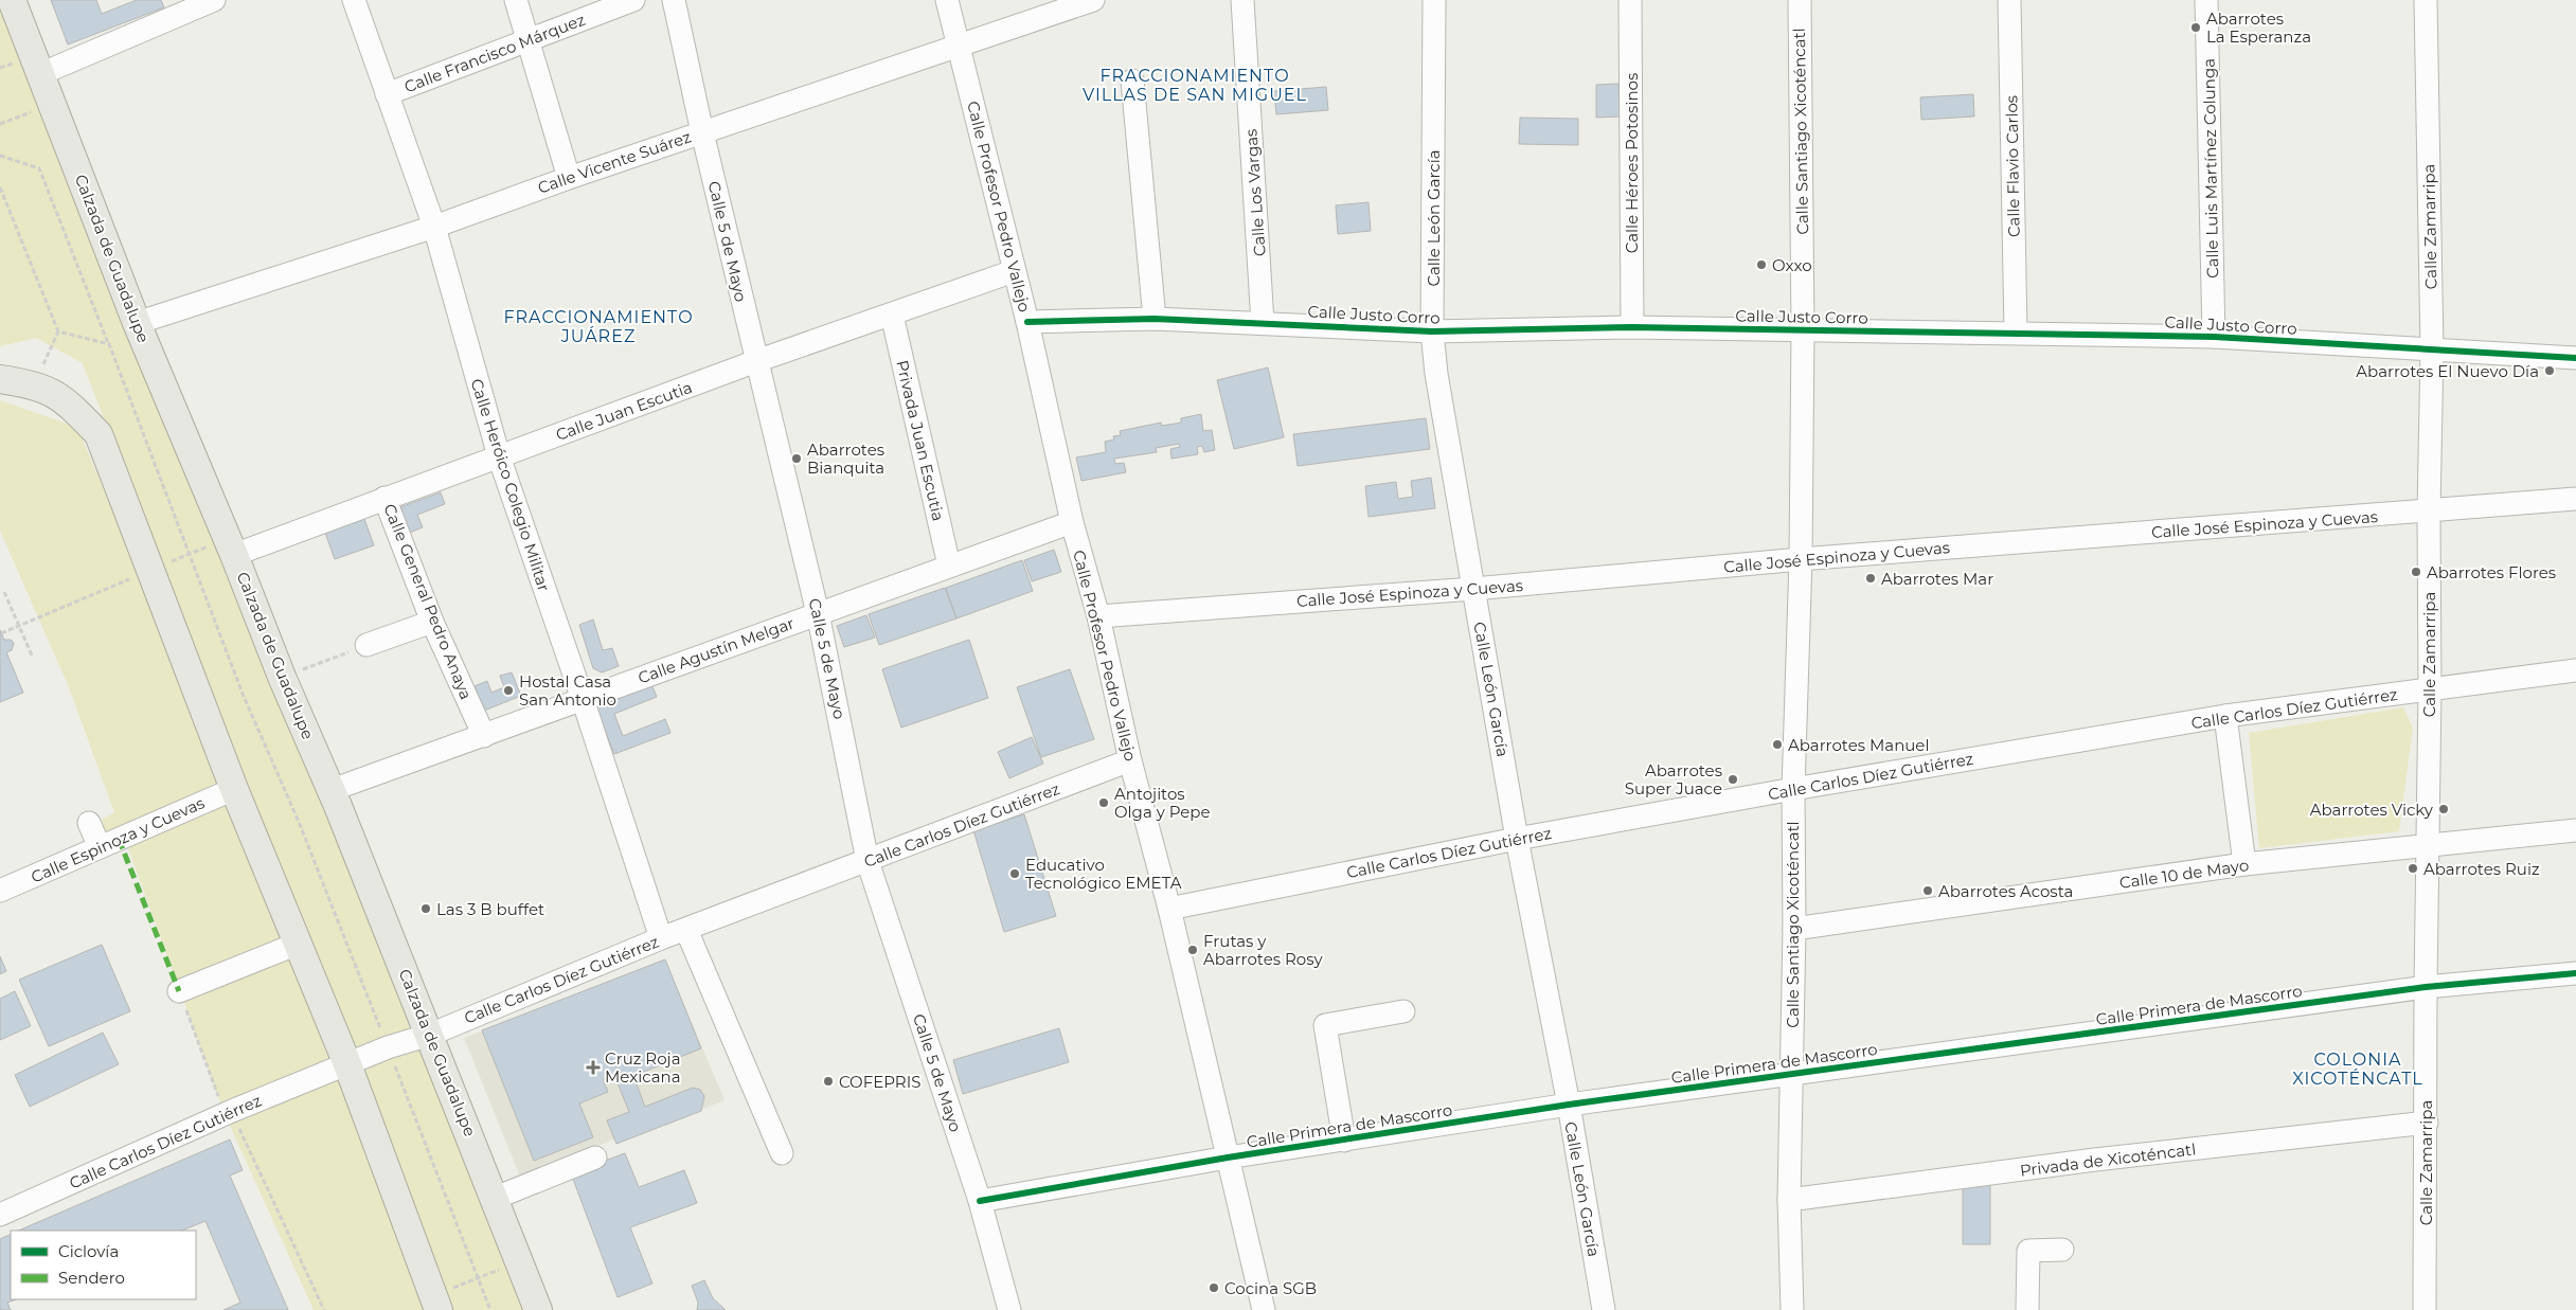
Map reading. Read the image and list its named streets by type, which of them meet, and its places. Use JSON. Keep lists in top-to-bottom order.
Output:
{
  "streets": {
    "main road": ["Calzada de Guadalupe"],
    "street": [
      "Calle Francisco Márquez",
      "Calle Santiago Xicoténcatl",
      "Calle Vicente Suárez",
      "Calle Héroes Potosinos",
      "Calle Flavio Carlos",
      "Calle Luis Martínez Colunga",
      "Calle Los Vargas",
      "Calle Profesor Pedro Vallejo",
      "Calle León García",
      "Calle Zamarripa",
      "Calle 5 de Mayo",
      "Calle Justo Corro",
      "Calle Juan Escutia",
      "Privada Juan Escutia",
      "Calle Heróico Colegio Militar",
      "Calle José Espinoza y Cuevas",
      "Calle General Pedro Anaya",
      "Calle Agustín Melgar",
      "Calle Carlos Díez Gutiérrez",
      "Calle Espinoza y Cuevas",
      "Calle 10 de Mayo",
      "Calle Primera de Mascorro",
      "Privada de Xicoténcatl"
    ]
  },
  "crossings": [
    ["Calle Francisco Márquez", "Calle Heróico Colegio Militar"],
    ["Calle Santiago Xicoténcatl", "Calle Justo Corro"],
    ["Calle Santiago Xicoténcatl", "Calle José Espinoza y Cuevas"],
    ["Calle Santiago Xicoténcatl", "Calle Carlos Díez Gutiérrez"],
    ["Calle Santiago Xicoténcatl", "Calle 10 de Mayo"],
    ["Calle Santiago Xicoténcatl", "Calle Primera de Mascorro"],
    ["Calle Santiago Xicoténcatl", "Privada de Xicoténcatl"],
    ["Calle Vicente Suárez", "Calle Profesor Pedro Vallejo"],
    ["Calle Vicente Suárez", "Calle 5 de Mayo"],
    ["Calle Vicente Suárez", "Calzada de Guadalupe"],
    ["Calle Vicente Suárez", "Calle Heróico Colegio Militar"],
    ["Calle Héroes Potosinos", "Calle Justo Corro"],
    ["Calle Flavio Carlos", "Calle Justo Corro"],
    ["Calle Luis Martínez Colunga", "Calle Justo Corro"],
    ["Calle Los Vargas", "Calle Justo Corro"],
    ["Calle Profesor Pedro Vallejo", "Calle Justo Corro"],
    ["Calle Profesor Pedro Vallejo", "Calle Juan Escutia"],
    ["Calle Profesor Pedro Vallejo", "Calle José Espinoza y Cuevas"],
    ["Calle Profesor Pedro Vallejo", "Calle Agustín Melgar"],
    ["Calle Profesor Pedro Vallejo", "Calle Carlos Díez Gutiérrez"],
    ["Calle Profesor Pedro Vallejo", "Calle Primera de Mascorro"],
    ["Calle León García", "Calle Justo Corro"],
    ["Calle León García", "Calle José Espinoza y Cuevas"],
    ["Calle León García", "Calle Carlos Díez Gutiérrez"],
    ["Calle León García", "Calle Primera de Mascorro"],
    ["Calle Zamarripa", "Calle Justo Corro"],
    ["Calle Zamarripa", "Calle José Espinoza y Cuevas"],
    ["Calle Zamarripa", "Calle Carlos Díez Gutiérrez"],
    ["Calle Zamarripa", "Calle 10 de Mayo"],
    ["Calle Zamarripa", "Calle Primera de Mascorro"],
    ["Calle Zamarripa", "Privada de Xicoténcatl"],
    ["Calle 5 de Mayo", "Calle Juan Escutia"],
    ["Calle 5 de Mayo", "Calle Agustín Melgar"],
    ["Calle 5 de Mayo", "Calle Carlos Díez Gutiérrez"],
    ["Calle 5 de Mayo", "Calle Primera de Mascorro"],
    ["Calzada de Guadalupe", "Calle Juan Escutia"],
    ["Calzada de Guadalupe", "Calle Agustín Melgar"],
    ["Calzada de Guadalupe", "Calle Carlos Díez Gutiérrez"],
    ["Calle Juan Escutia", "Privada Juan Escutia"],
    ["Calle Juan Escutia", "Calle Heróico Colegio Militar"],
    ["Calle Juan Escutia", "Calle General Pedro Anaya"],
    ["Privada Juan Escutia", "Calle Agustín Melgar"],
    ["Calle Heróico Colegio Militar", "Calle Agustín Melgar"],
    ["Calle Heróico Colegio Militar", "Calle Carlos Díez Gutiérrez"],
    ["Calle General Pedro Anaya", "Calle Agustín Melgar"]
  ],
  "districts": ["FRACCIONAMIENTO VILLAS DE SAN MIGUEL", "FRACCIONAMIENTO JUÁREZ", "COLONIA XICOTÉNCATL"],
  "places": {
    "other": [
      "Abarrotes La Esperanza",
      "Oxxo",
      "Abarrotes El Nuevo Día",
      "Abarrotes Bianquita",
      "Abarrotes Flores",
      "Abarrotes Mar",
      "Hostal Casa San Antonio",
      "Abarrotes Manuel",
      "Abarrotes Super Juace",
      "Antojitos Olga y Pepe",
      "Abarrotes Vicky",
      "Abarrotes Ruiz",
      "Educativo Tecnológico EMETA",
      "Abarrotes Acosta",
      "Las 3 B buffet",
      "Frutas y Abarrotes Rosy",
      "COFEPRIS",
      "Cocina SGB"
    ],
    "health": ["Cruz Roja Mexicana"]
  },
  "legend": ["Ciclovía", "Sendero"]
}
